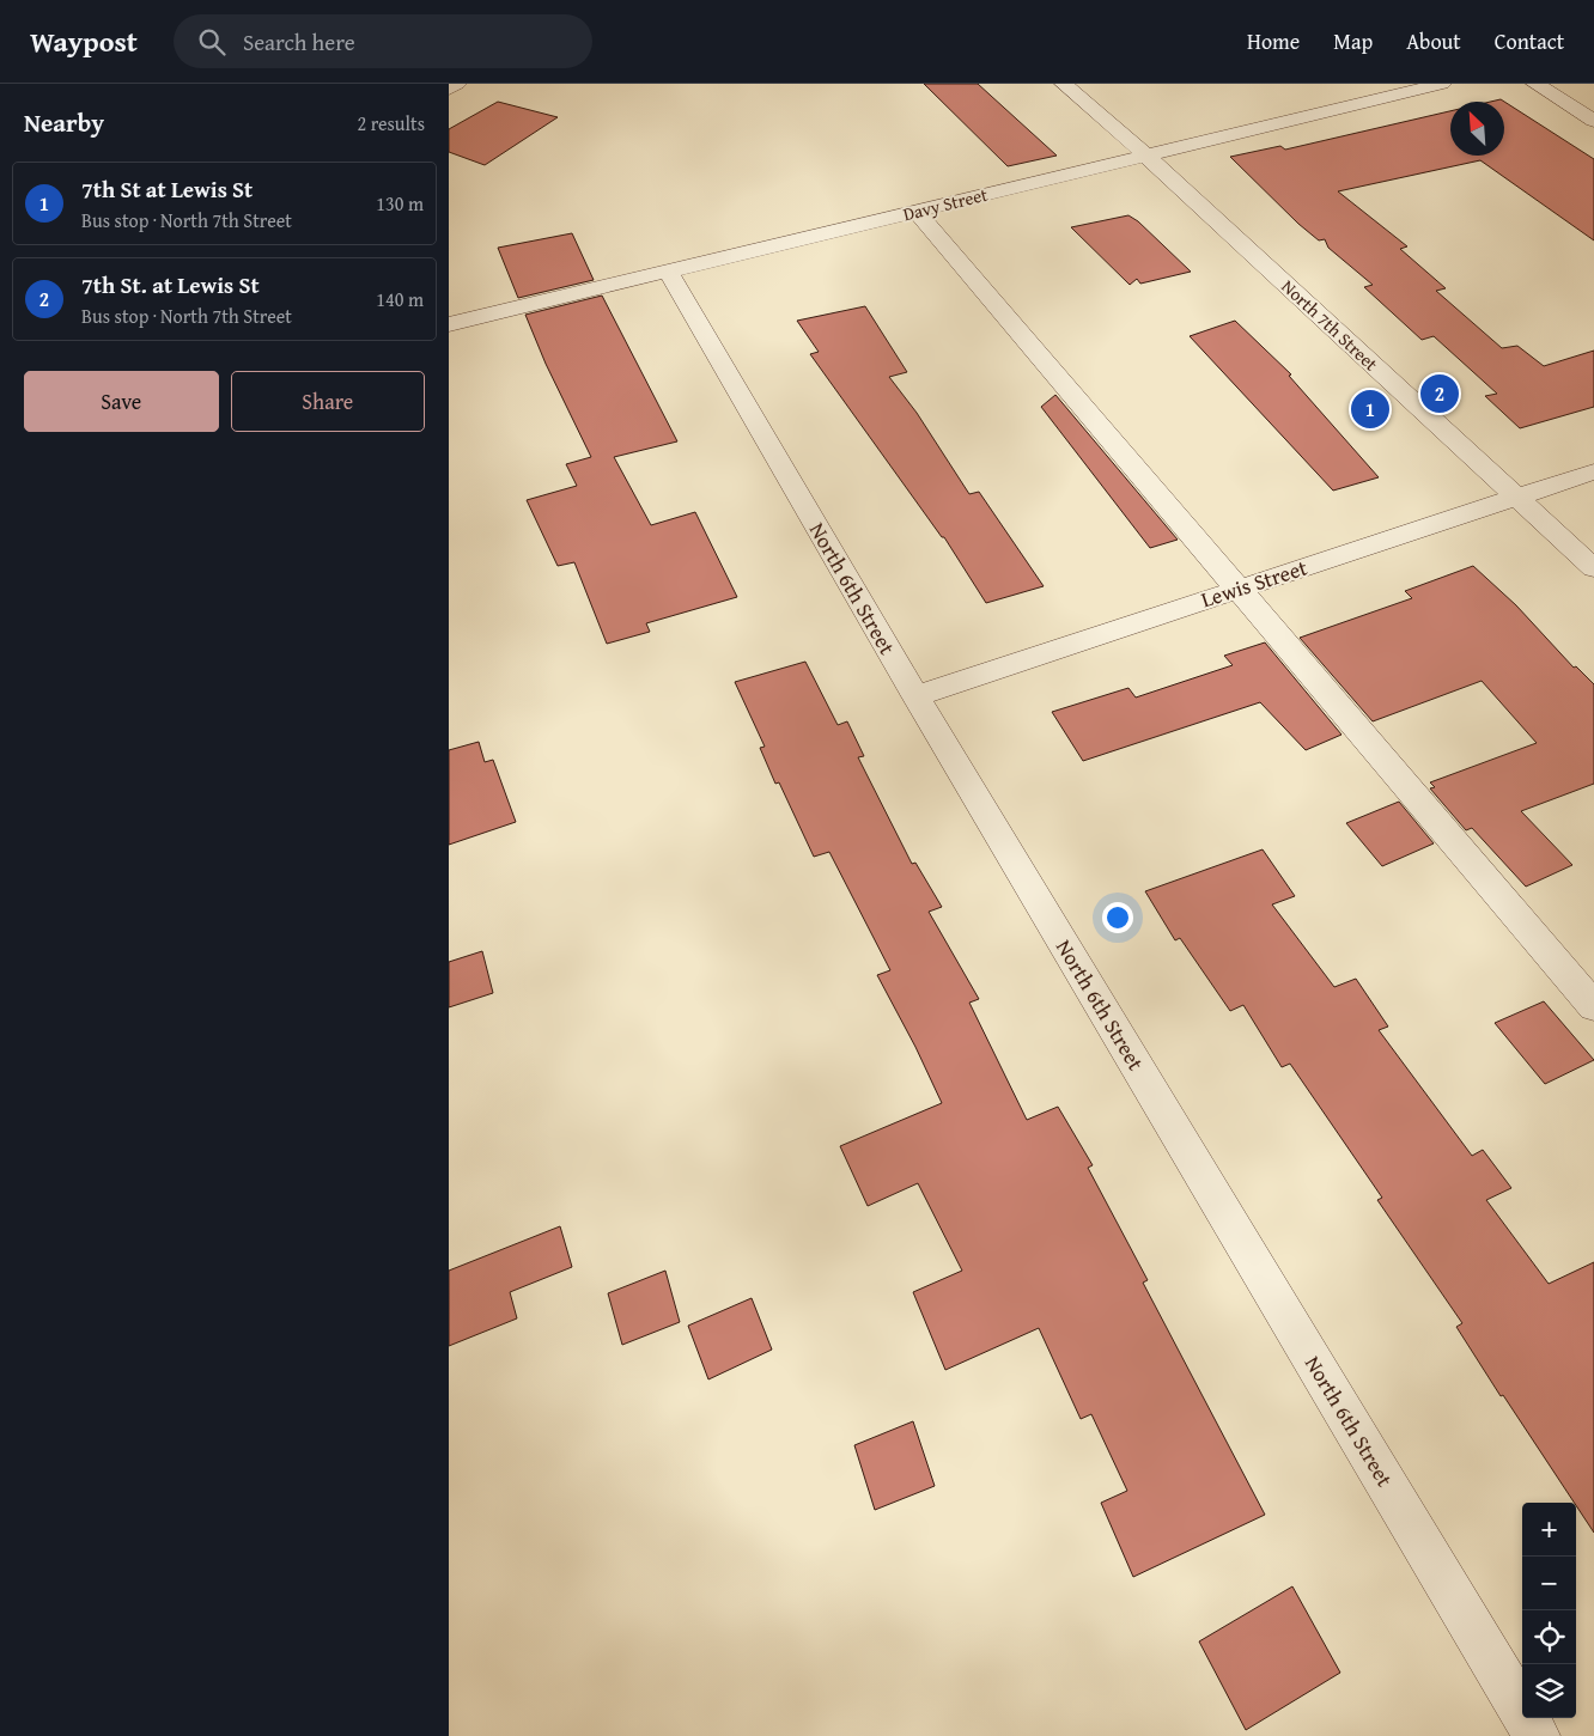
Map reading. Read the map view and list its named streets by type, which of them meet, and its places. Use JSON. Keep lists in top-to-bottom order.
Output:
{
  "streets": {
    "street": [
      "Davy Street",
      "North 7th Street",
      "Lewis Street",
      "North 6th Street"
    ]
  },
  "crossings": [
    ["Davy Street", "North 7th Street"],
    ["Davy Street", "North 6th Street"],
    ["North 7th Street", "Lewis Street"],
    ["Lewis Street", "North 6th Street"]
  ],
  "north": "top left",
  "page": {
    "header": "Waypost",
    "search": "Search here",
    "nav": [
      "Home",
      "Map",
      "About",
      "Contact"
    ],
    "heading": ["Nearby", "2 results"],
    "list": [
      {
        "mark": "1",
        "name": "7th St at Lewis St",
        "note": "Bus stop · North 7th Street",
        "value": "130 m"
      },
      {
        "mark": "2",
        "name": "7th St. at Lewis St",
        "note": "Bus stop · North 7th Street",
        "value": "140 m"
      }
    ],
    "buttons": ["Save", "Share"],
    "pins": ["2", "1"],
    "map_buttons": ["+", "−"]
  }
}
